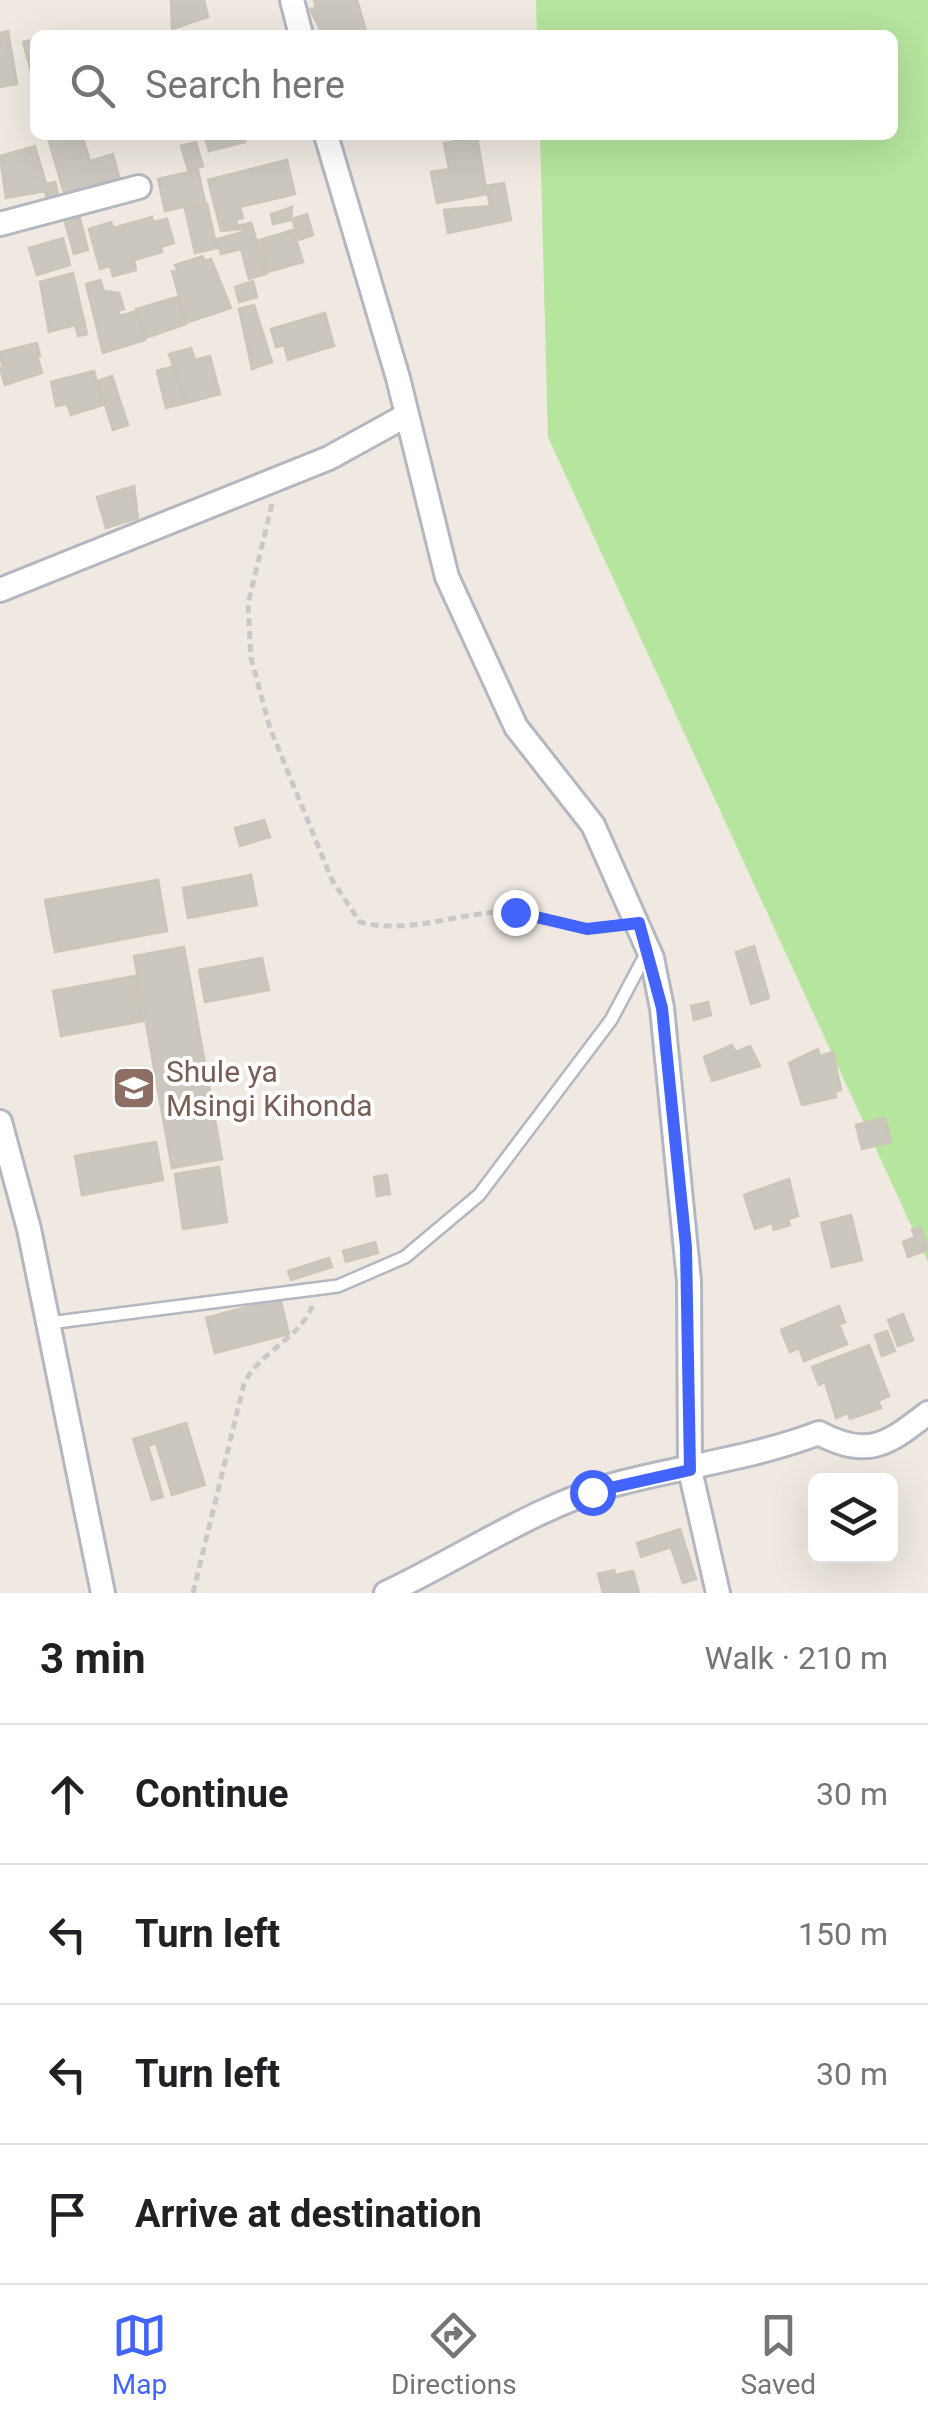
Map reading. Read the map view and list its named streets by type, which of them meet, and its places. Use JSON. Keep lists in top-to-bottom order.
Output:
{
  "places": {
    "school or university": ["Shule ya Msingi Kihonda"]
  },
  "page": {
    "search": "Search here",
    "heading": ["3 min", "Walk · 210 m"],
    "list": [
      ["Continue", "30 m"],
      ["Turn left", "150 m"],
      ["Turn left", "30 m"],
      "Arrive at destination"
    ],
    "nav": ["Map", "Directions", "Saved"]
  }
}
